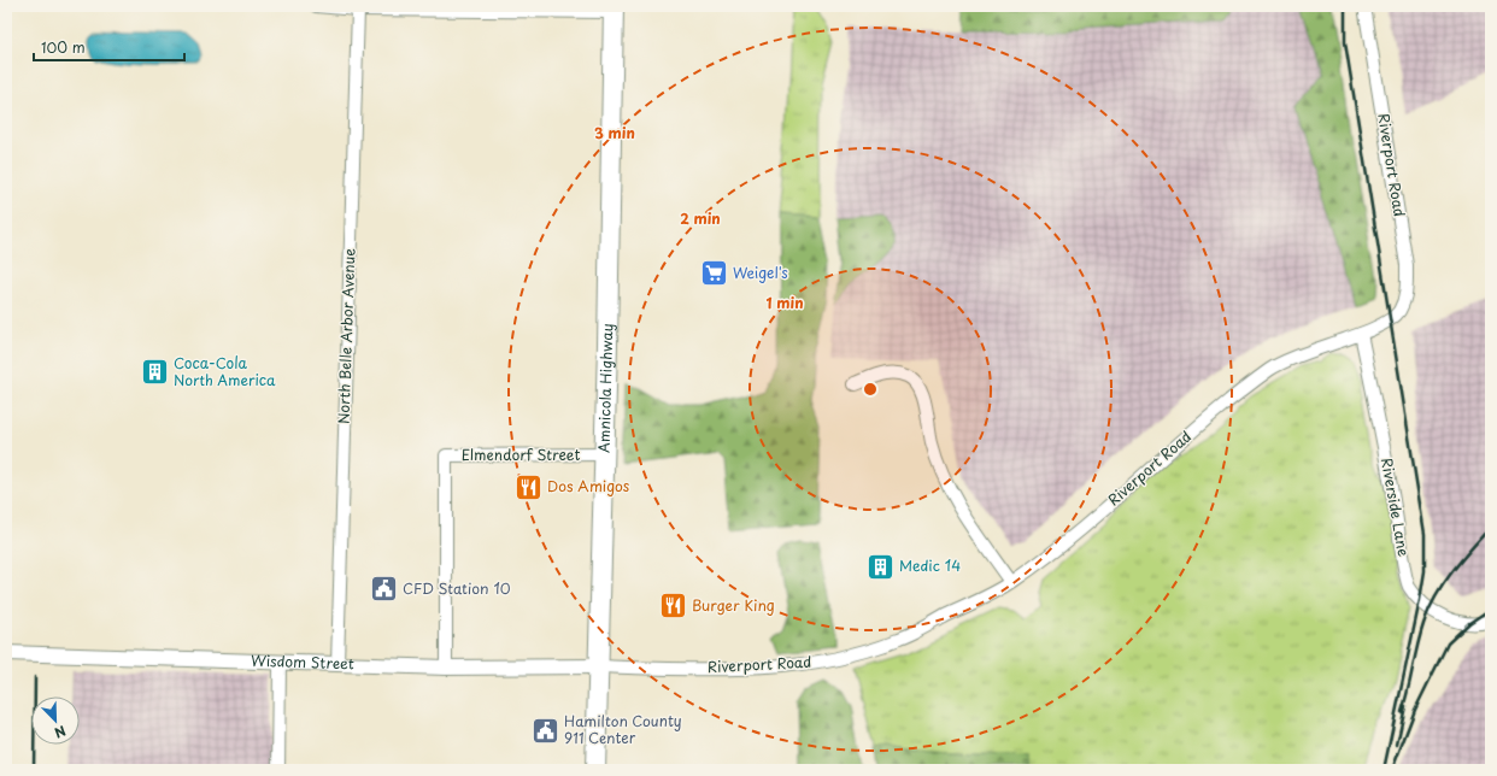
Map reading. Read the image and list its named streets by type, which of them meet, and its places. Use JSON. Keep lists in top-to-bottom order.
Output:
{
  "streets": {
    "main road": ["Amnicola Highway"],
    "street": [
      "Riverport Road",
      "North Belle Arbor Avenue",
      "Elmendorf Street",
      "Riverside Lane",
      "Wisdom Street"
    ]
  },
  "crossings": [
    ["Riverport Road", "Amnicola Highway"],
    ["Riverport Road", "Riverside Lane"],
    ["Riverport Road", "Wisdom Street"],
    ["North Belle Arbor Avenue", "Wisdom Street"],
    ["Amnicola Highway", "Elmendorf Street"],
    ["Amnicola Highway", "Wisdom Street"],
    ["Elmendorf Street", "Wisdom Street"]
  ],
  "places": {
    "supermarket": ["Weigel's"],
    "building": ["Coca-Cola North America", "Medic 14"],
    "restaurant": ["Dos Amigos", "Burger King"],
    "public building": ["CFD Station 10", "Hamilton County 911 Center"]
  },
  "scale_bar": "100 m",
  "north": "bottom right",
  "rings": ["3 min", "2 min", "1 min"]
}
